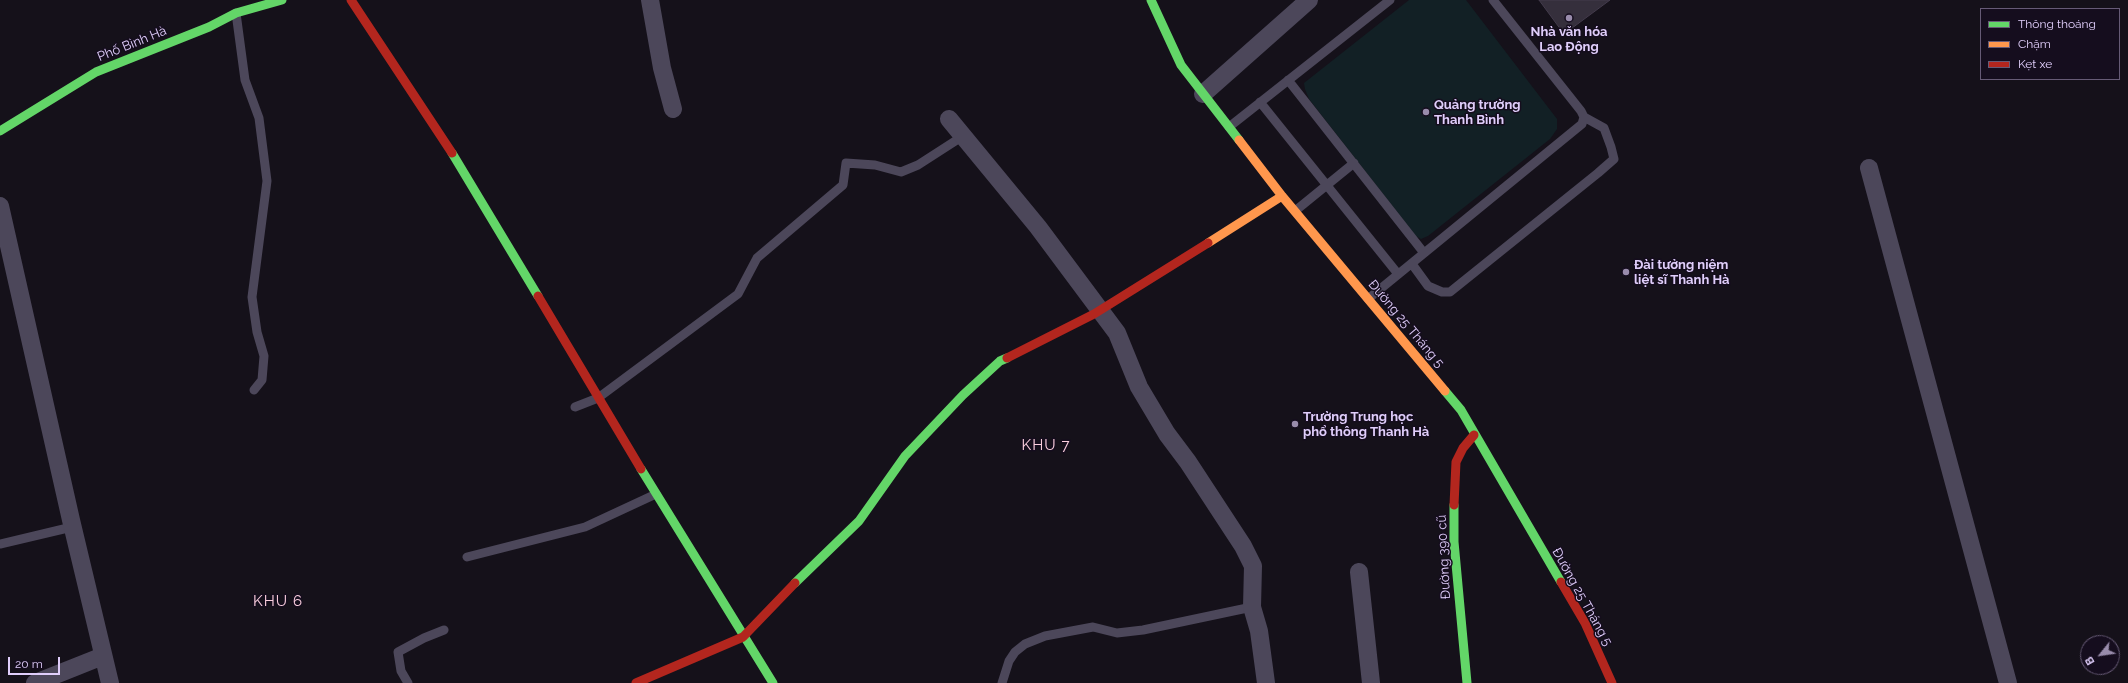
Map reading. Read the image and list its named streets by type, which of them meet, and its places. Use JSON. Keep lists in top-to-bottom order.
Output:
{
  "streets": {
    "street": ["Phố Bình Hà", "Đường 25 Tháng 5", "Đường 390 cũ"]
  },
  "crossings": [
    ["Đường 25 Tháng 5", "Đường 390 cũ"]
  ],
  "districts": ["KHU 7", "KHU 6"],
  "places": [
    "Nhà văn hóa Lao Động",
    "Quảng trường Thanh Bình",
    "Đài tưởng niệm liệt sĩ Thanh Hà",
    "Trường Trung học phổ thông Thanh Hà"
  ],
  "legend": ["Thông thoáng", "Chậm", "Kẹt xe"],
  "scale_bar": "20 m",
  "north": "bottom left"
}
